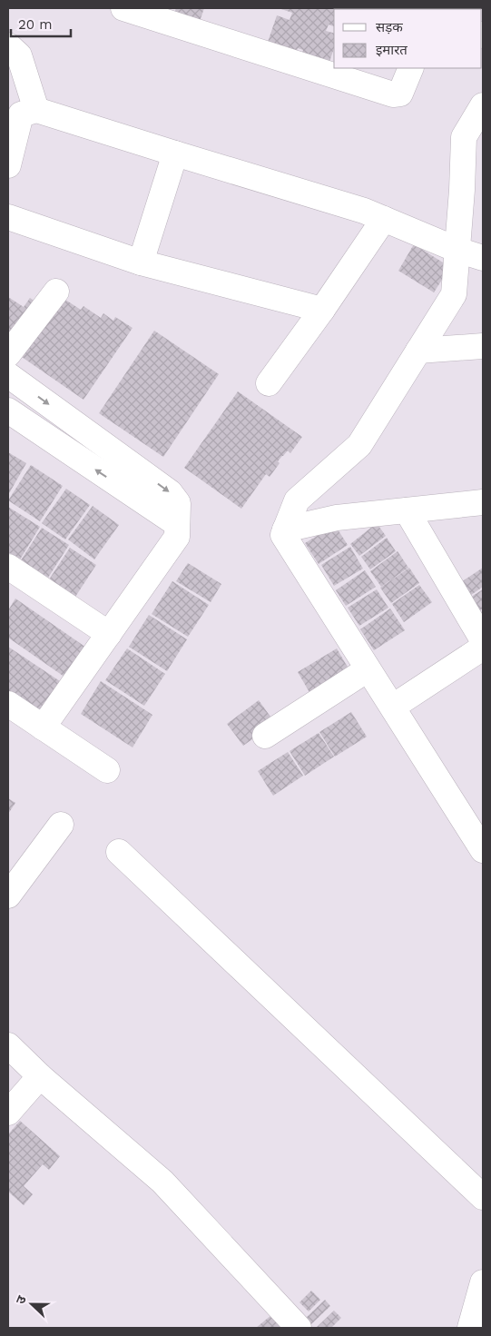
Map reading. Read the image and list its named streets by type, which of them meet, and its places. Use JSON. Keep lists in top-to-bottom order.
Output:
{
  "legend": ["सड़क", "इमारत"],
  "scale_bar": "20 m",
  "north": "left"
}
